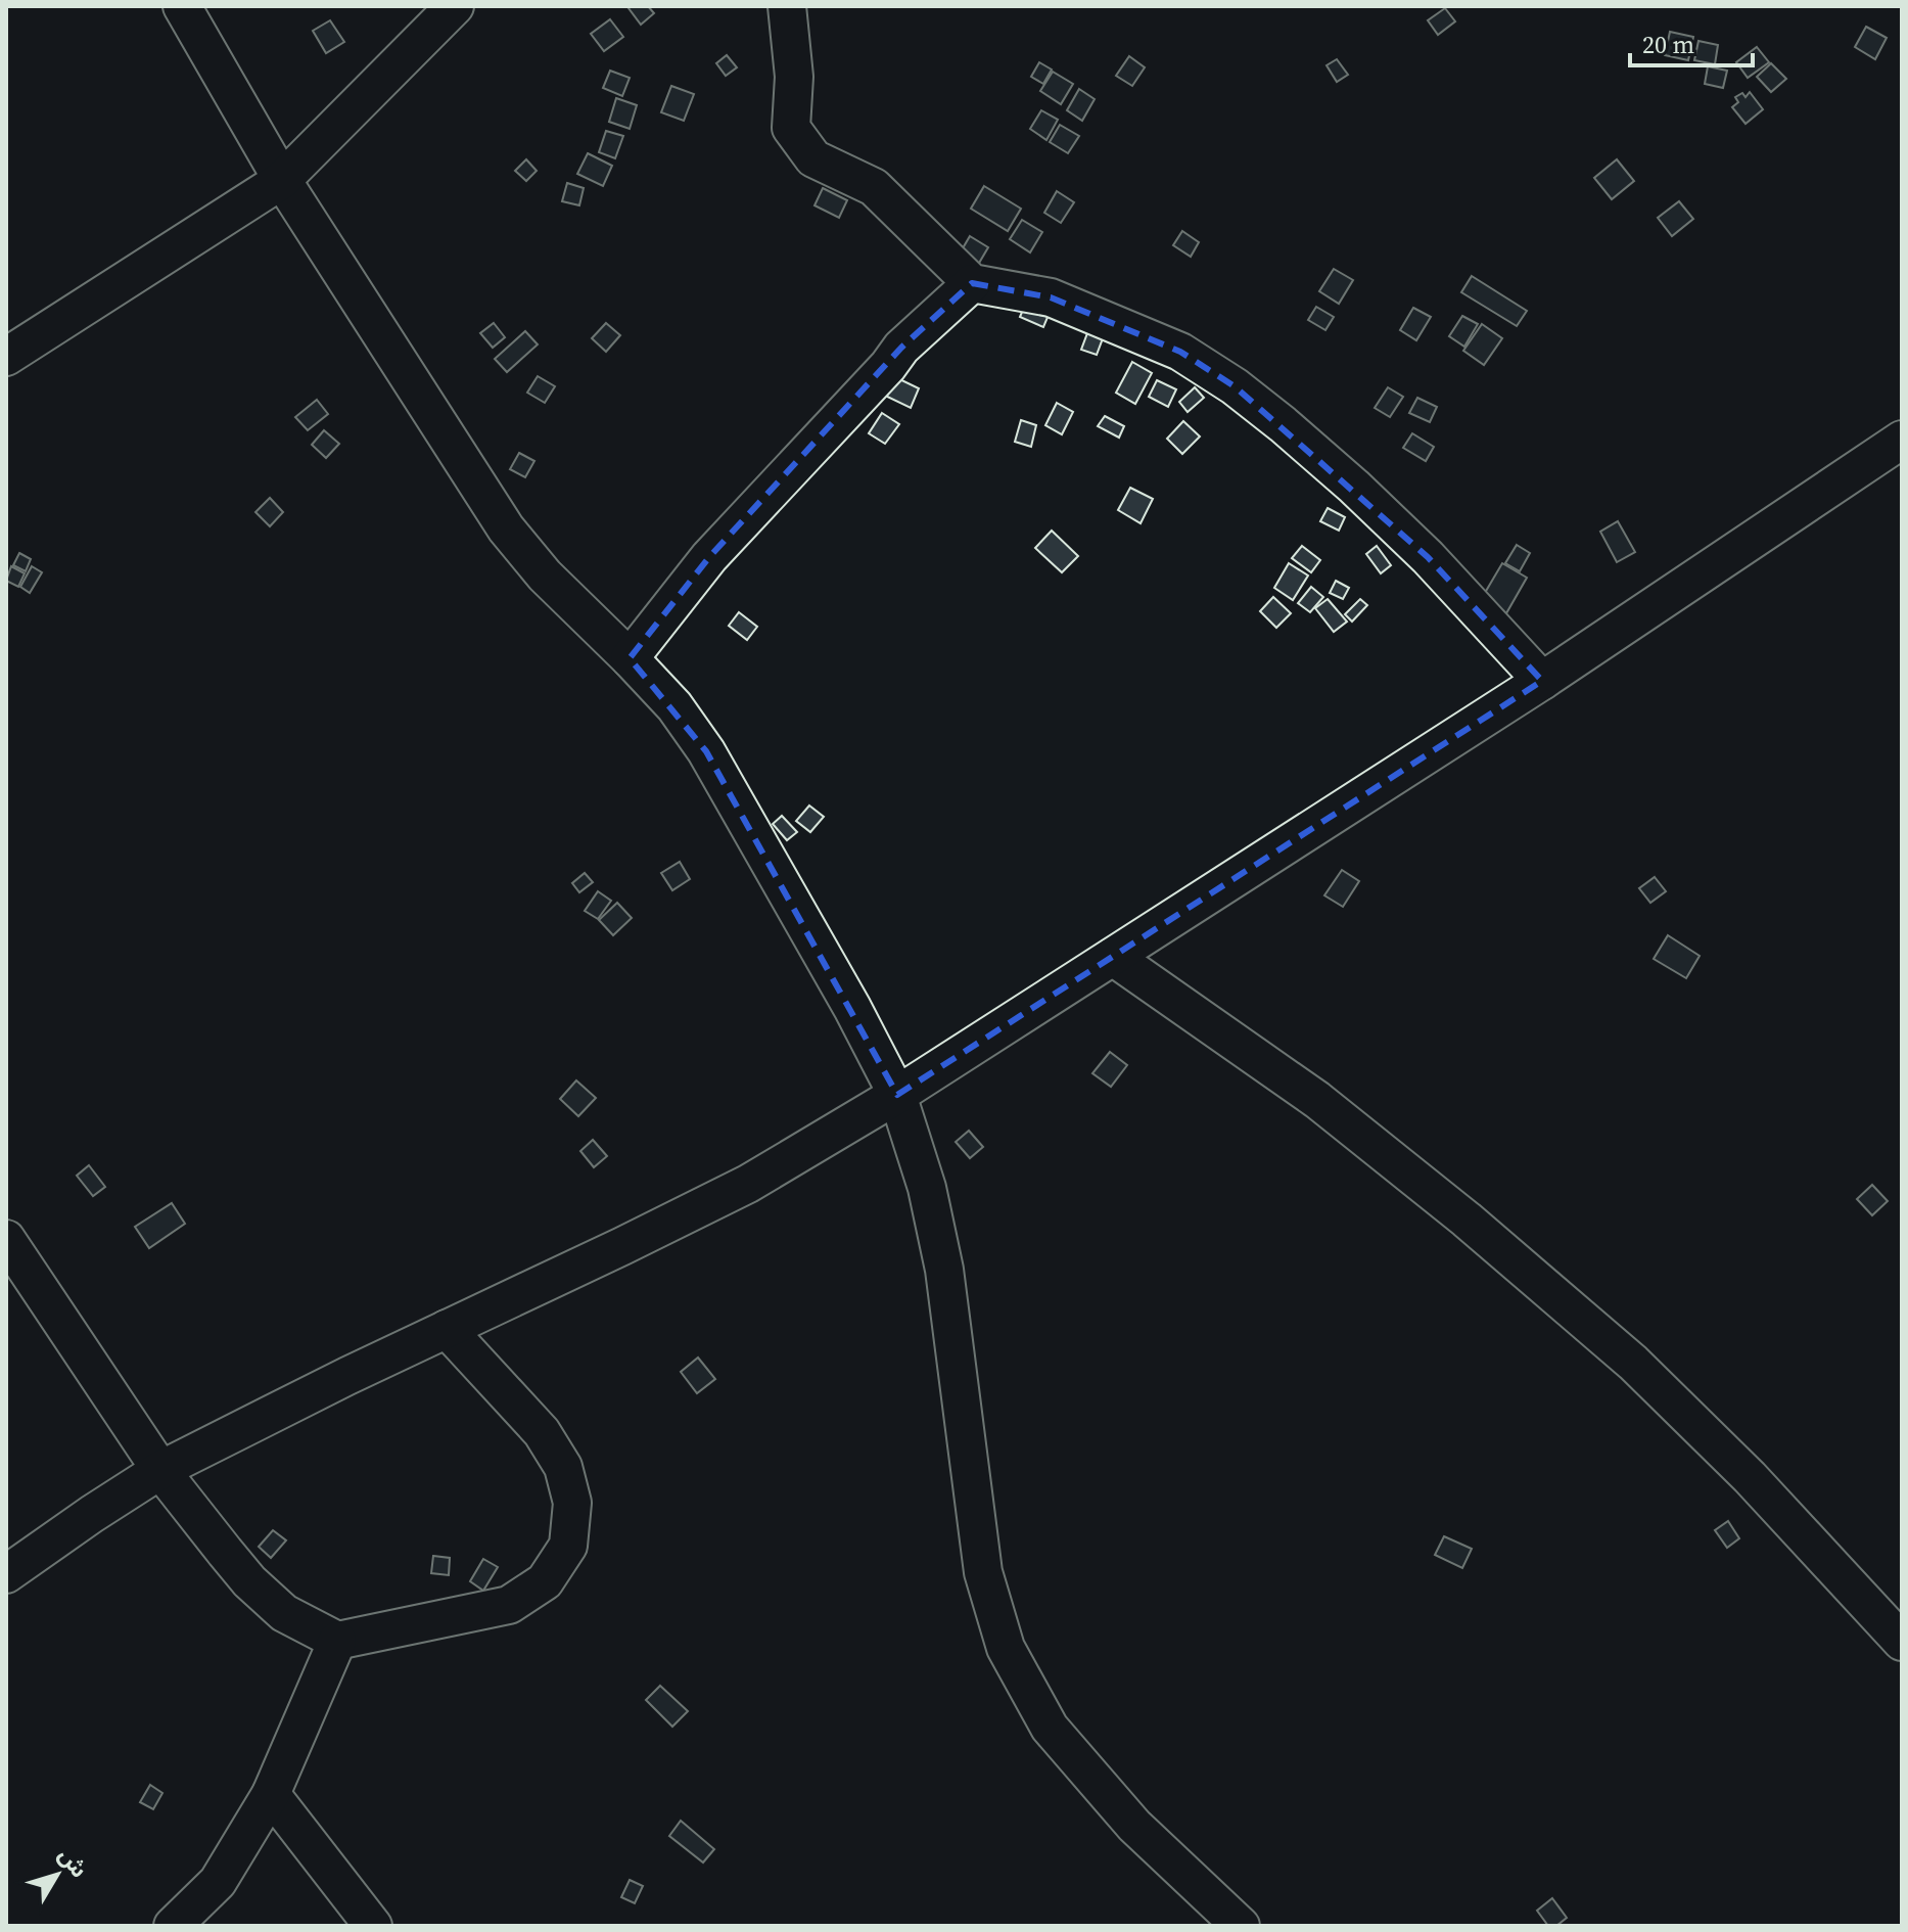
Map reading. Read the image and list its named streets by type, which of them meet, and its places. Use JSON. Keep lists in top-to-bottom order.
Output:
{
  "scale_bar": "20 m",
  "north": "top right"
}
